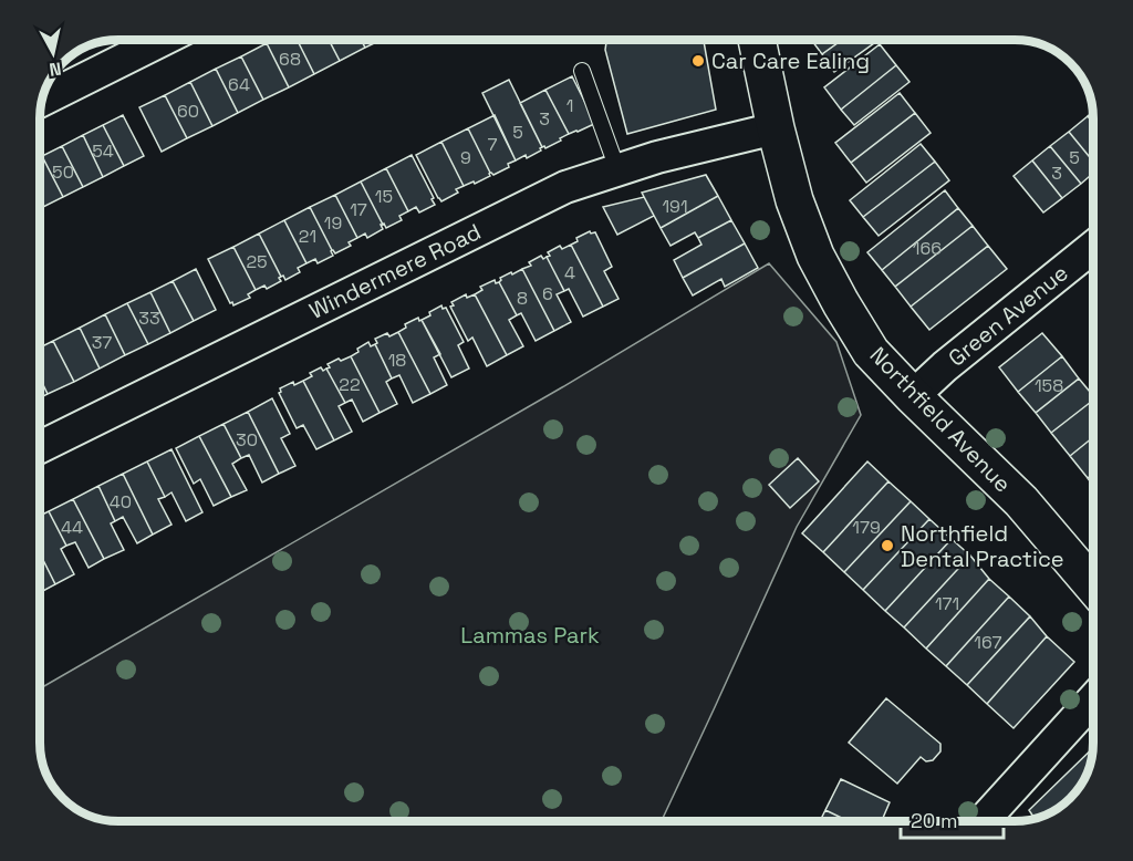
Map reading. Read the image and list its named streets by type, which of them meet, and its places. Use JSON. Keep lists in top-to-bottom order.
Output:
{
  "streets": {
    "main road": ["Northfield Avenue"],
    "street": ["Windermere Road", "Green Avenue"]
  },
  "crossings": [
    ["Windermere Road", "Northfield Avenue"],
    ["Green Avenue", "Northfield Avenue"]
  ],
  "parks": ["Lammas Park"],
  "places": ["Car Care Ealing", "Northfield Dental Practice"],
  "house_numbers": [
    "68",
    "64",
    "1",
    "60",
    "3",
    "5",
    "7",
    "54",
    "9",
    "5",
    "50",
    "3",
    "15",
    "191",
    "17",
    "19",
    "21",
    "166",
    "25",
    "4",
    "6",
    "8",
    "33",
    "37",
    "18",
    "22",
    "158",
    "30",
    "40",
    "44",
    "179",
    "171",
    "167"
  ],
  "scale_bar": "20 m",
  "north": "bottom"
}
